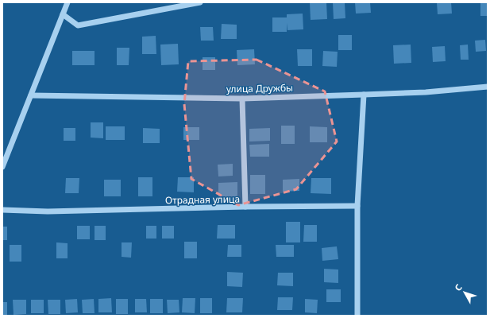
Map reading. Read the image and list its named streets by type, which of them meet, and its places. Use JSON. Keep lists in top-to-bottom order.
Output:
{
  "streets": {
    "street": ["улица Дружбы", "Отрадная улица"]
  },
  "north": "top left"
}
